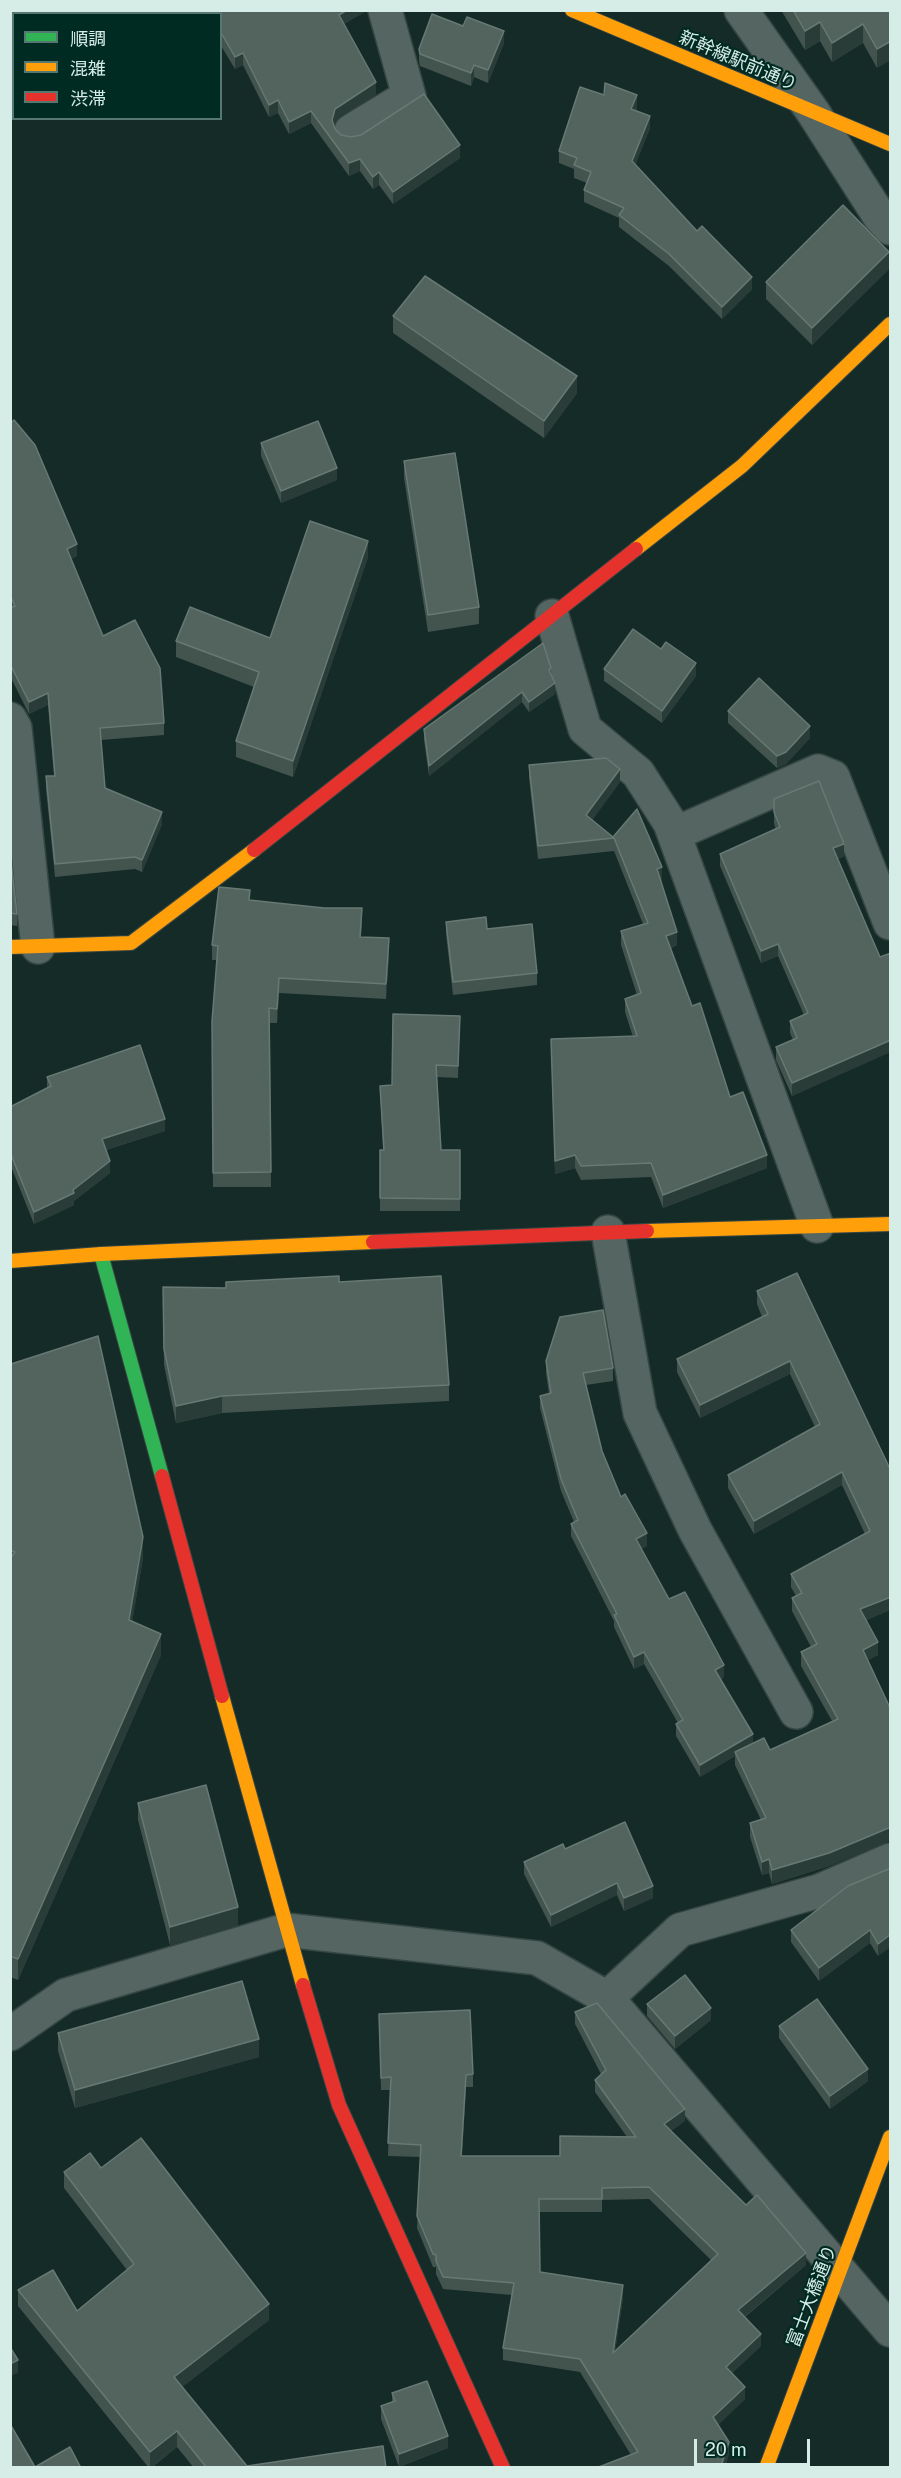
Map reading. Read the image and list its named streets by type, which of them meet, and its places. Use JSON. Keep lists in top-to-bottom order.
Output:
{
  "streets": {
    "street": ["新幹線駅前通り", "富士大橋通り"]
  },
  "legend": ["順調", "混雑", "渋滞"],
  "scale_bar": "20 m"
}
